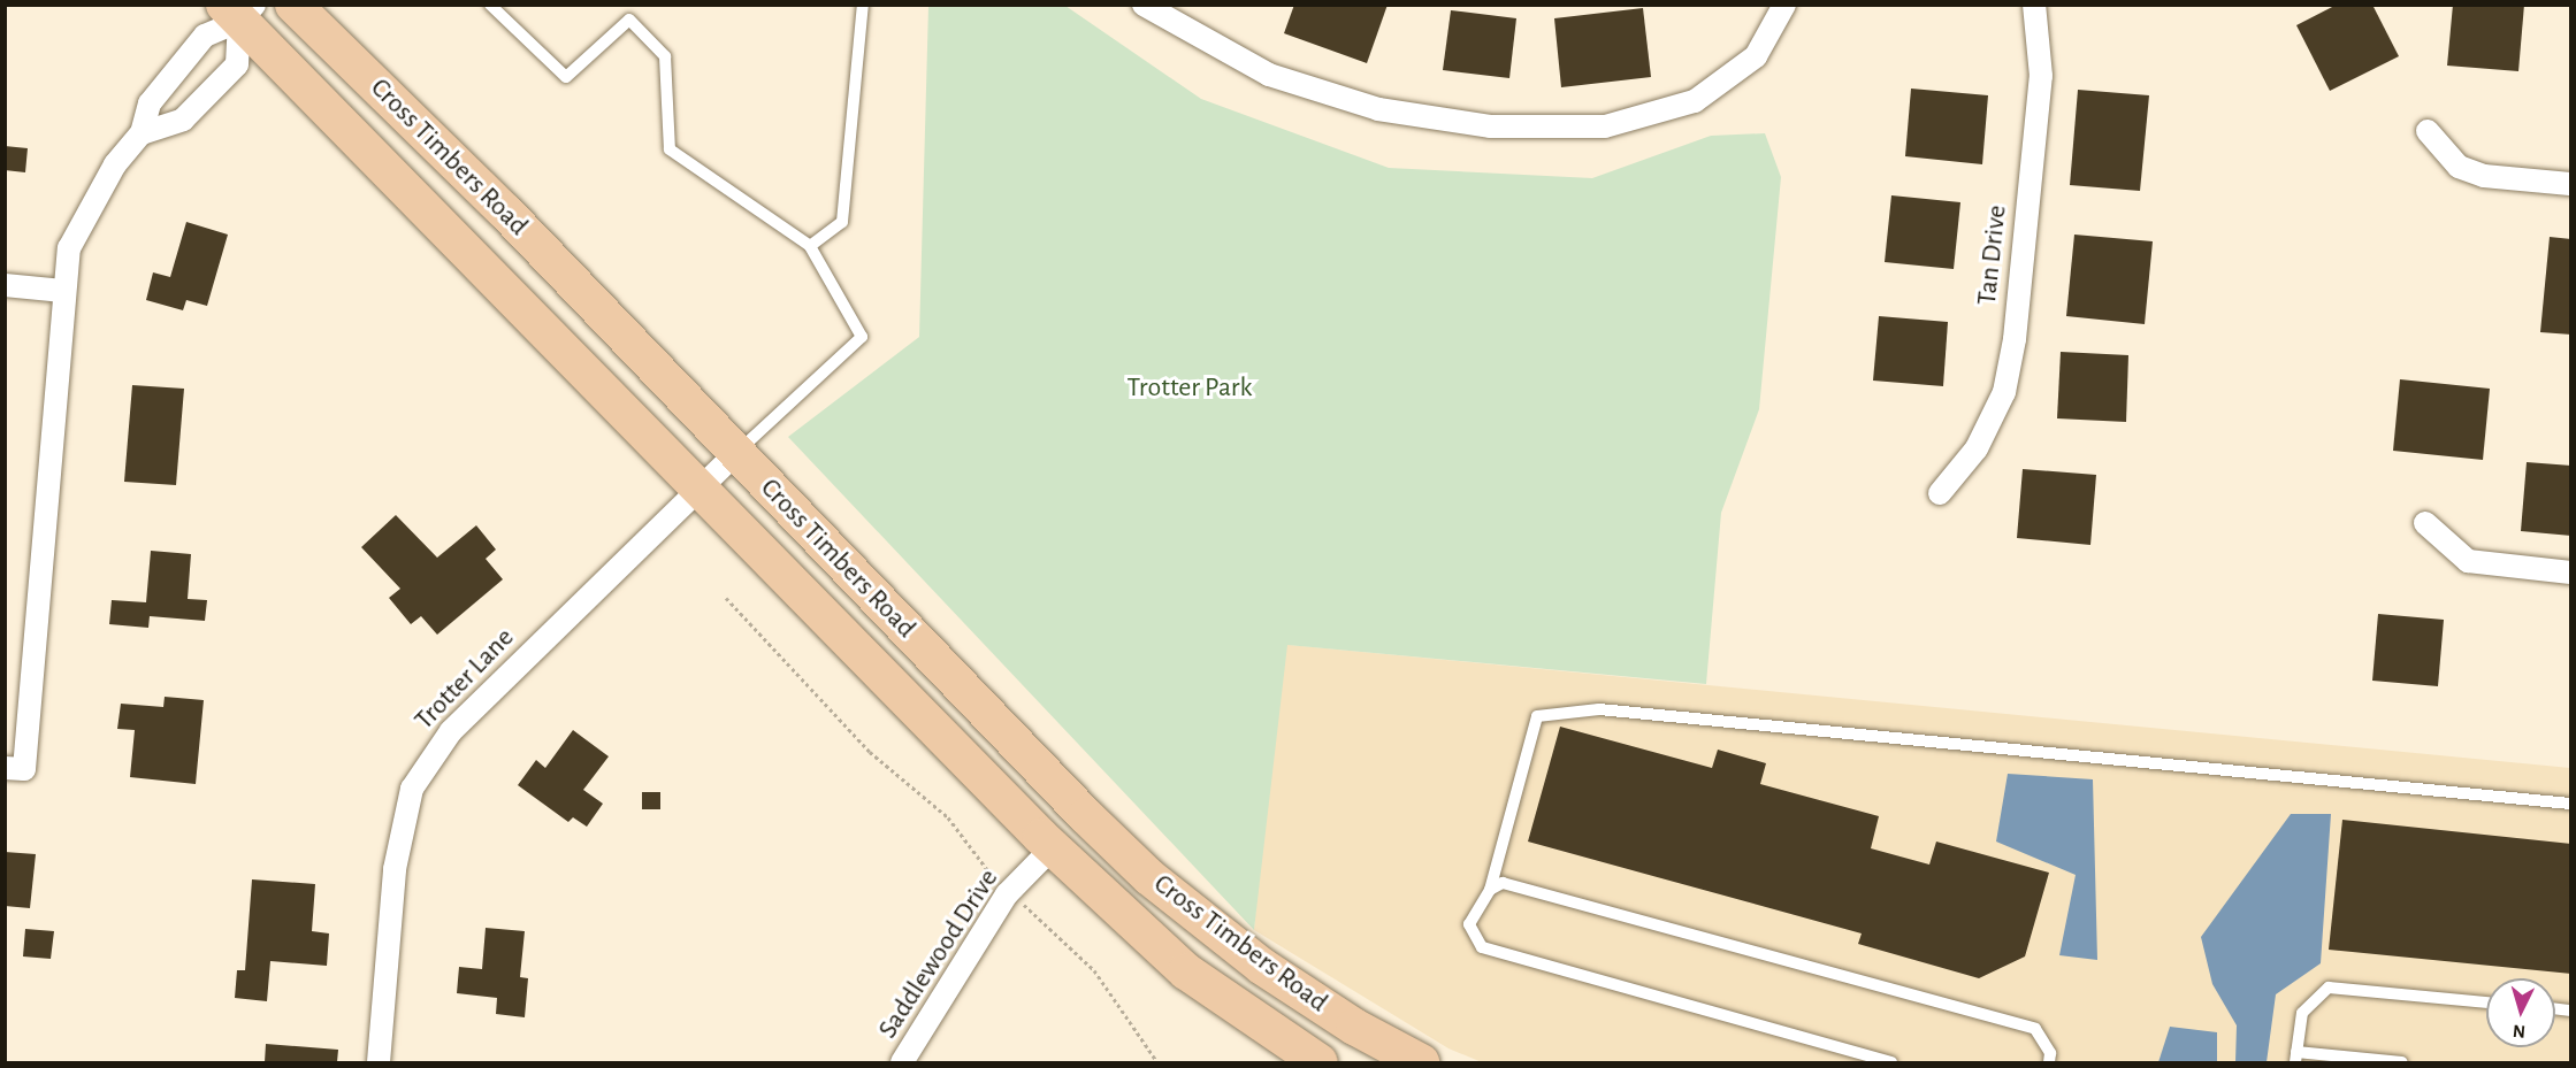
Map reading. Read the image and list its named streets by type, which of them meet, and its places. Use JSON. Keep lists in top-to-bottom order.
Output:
{
  "streets": {
    "main road": ["Cross Timbers Road"],
    "street": ["Tan Drive", "Trotter Lane", "Saddlewood Drive"]
  },
  "crossings": [
    ["Cross Timbers Road", "Trotter Lane"],
    ["Cross Timbers Road", "Saddlewood Drive"]
  ],
  "parks": ["Trotter Park"],
  "north": "bottom"
}
